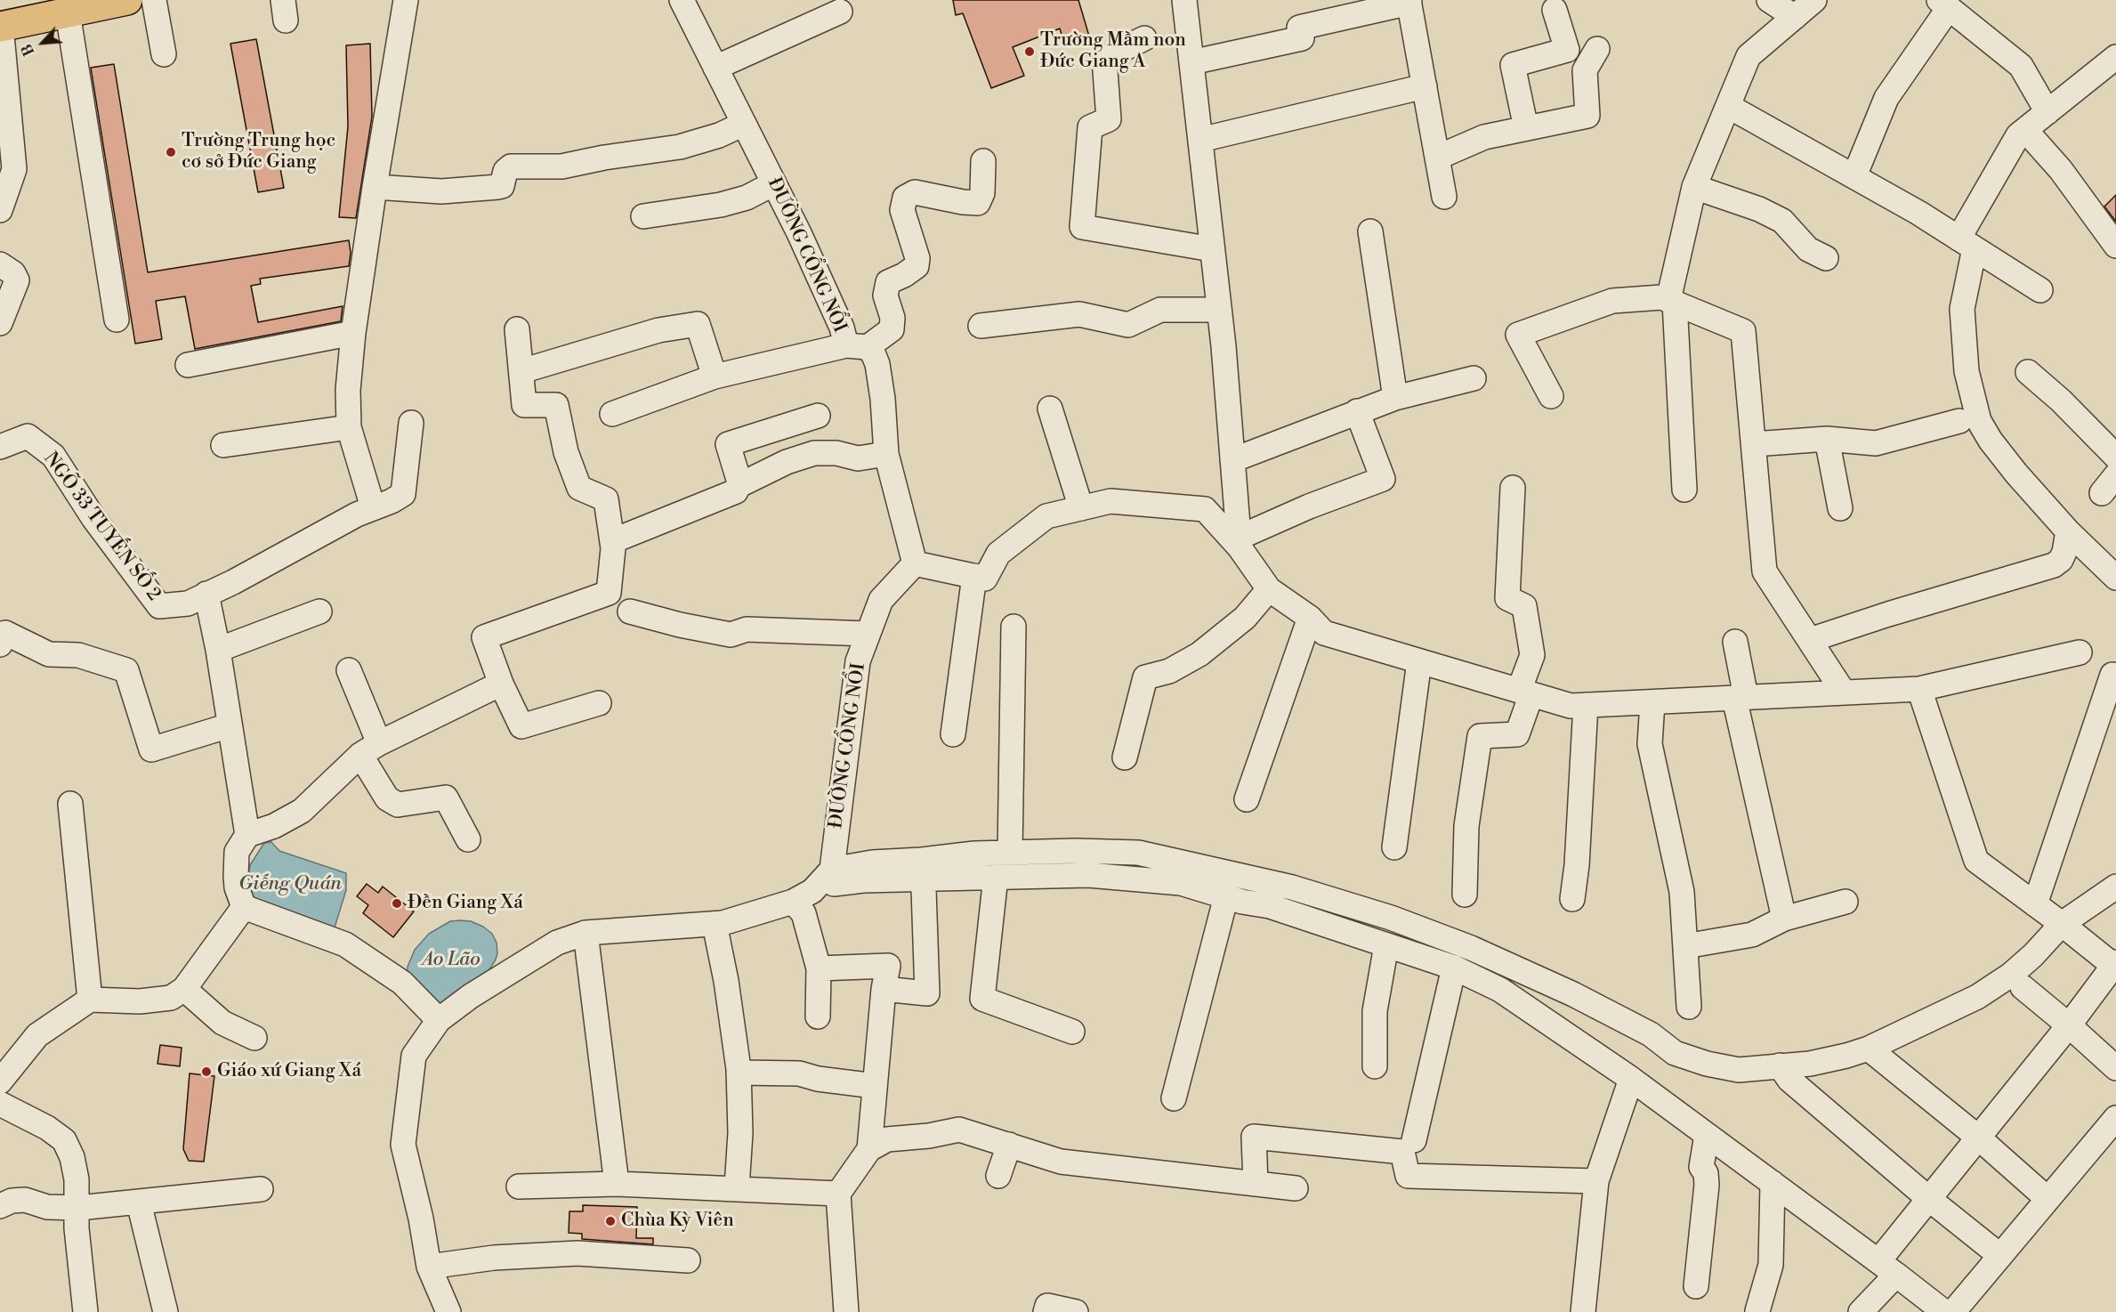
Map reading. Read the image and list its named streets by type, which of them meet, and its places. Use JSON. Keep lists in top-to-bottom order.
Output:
{
  "streets": {
    "street": ["ĐƯỜNG CỔNG NỔI", "NGÕ 33 TUYẾN SỐ 2"]
  },
  "water": ["Giếng Quán", "Ao Lão"],
  "places": [
    "Trường Mầm non Đức Giang A",
    "Trường Trung học cơ sở Đức Giang",
    "Đền Giang Xá",
    "Giáo xứ Giang Xá",
    "Chùa Kỳ Viên"
  ],
  "north": "bottom left"
}
